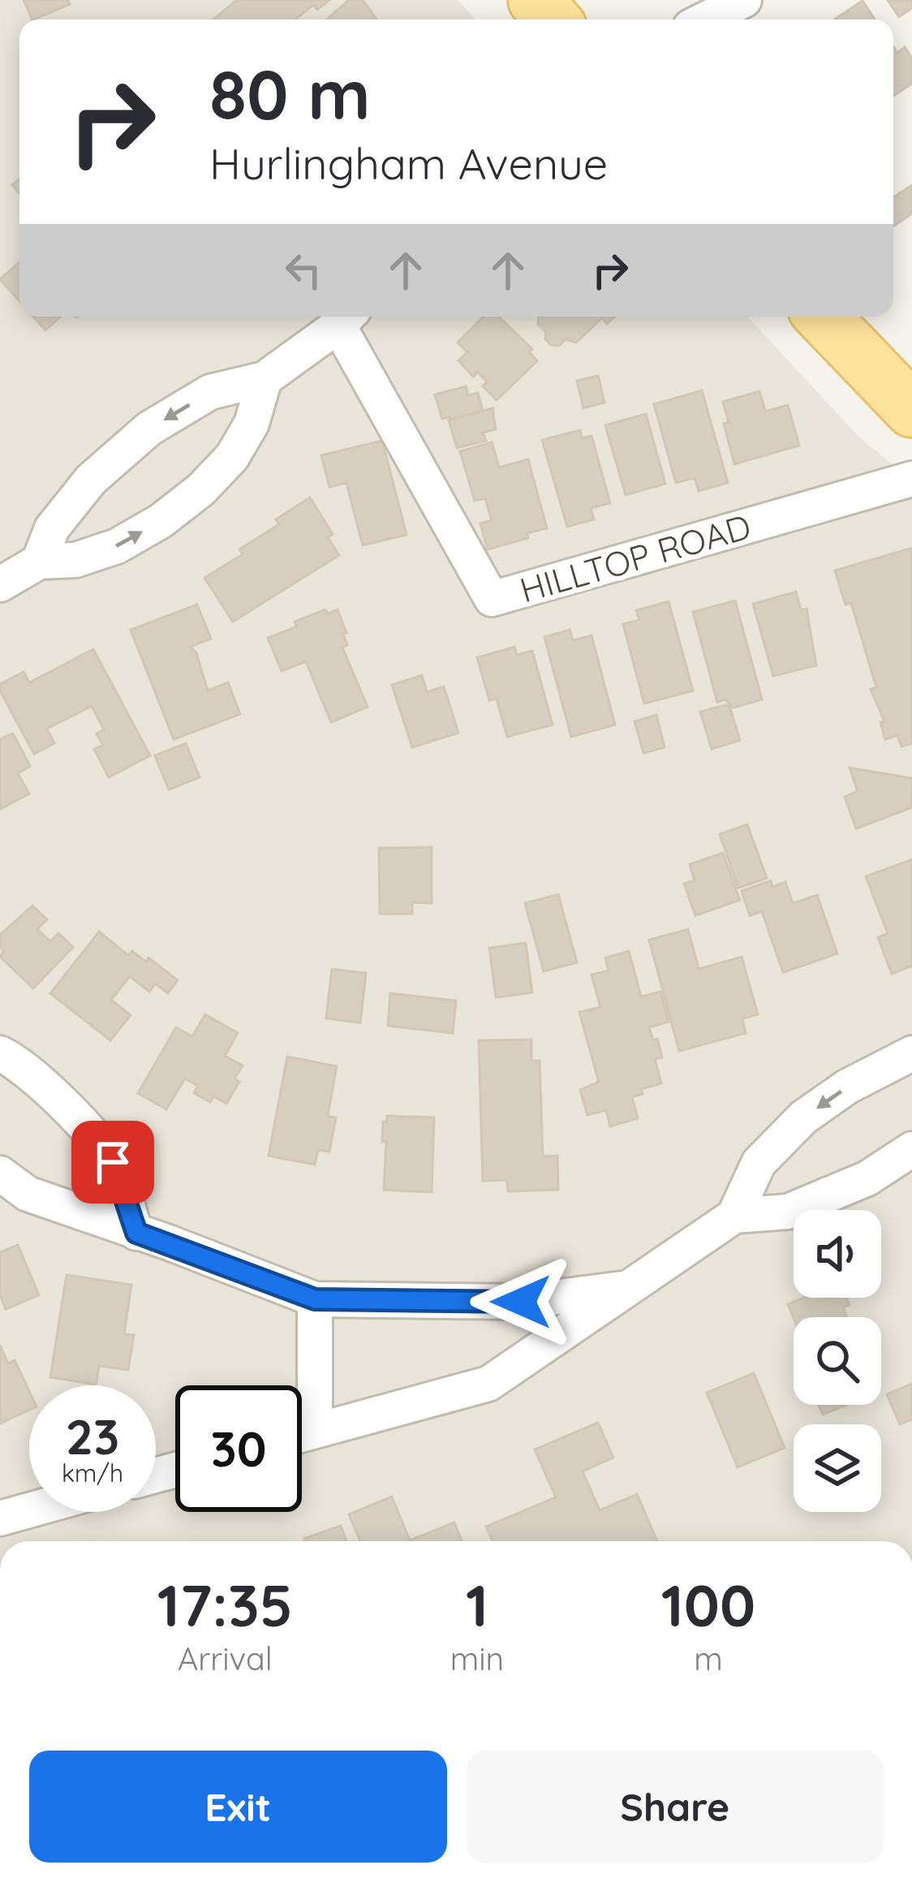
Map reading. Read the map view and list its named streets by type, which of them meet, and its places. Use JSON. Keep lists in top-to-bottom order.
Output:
{
  "streets": {
    "street": ["HILLTOP ROAD"]
  },
  "page": {
    "turn": ["80 m", "Hurlingham Avenue"],
    "speed": "23 km/h",
    "limit": "30",
    "eta": [
      "17:35",
      "Arrival",
      "1",
      "min",
      "100",
      "m"
    ],
    "buttons": ["Exit", "Share"]
  }
}
